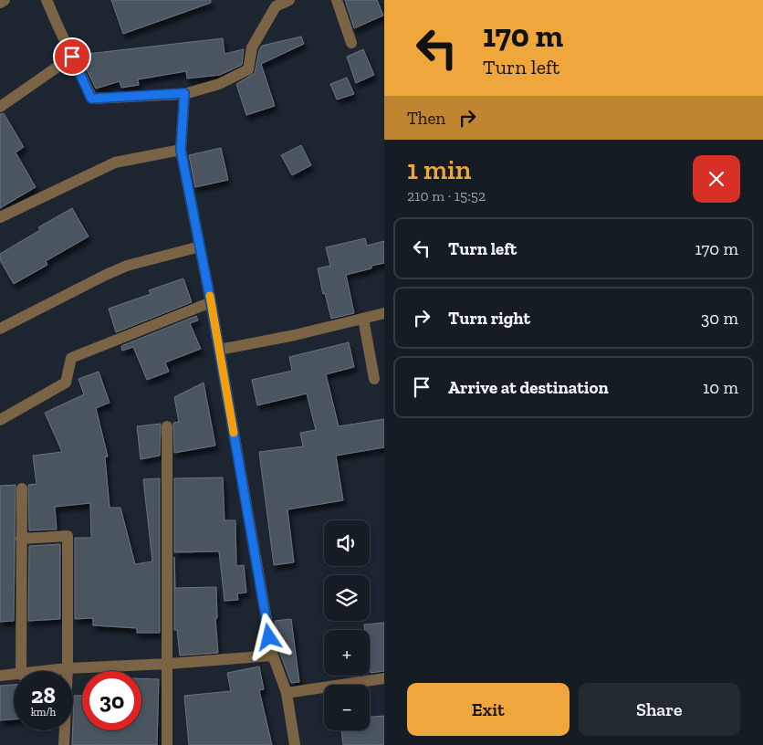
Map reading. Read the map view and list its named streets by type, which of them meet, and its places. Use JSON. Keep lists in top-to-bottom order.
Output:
{
  "page": {
    "turn": ["170 m", "Turn left"],
    "then": "Then",
    "heading": ["1 min", "210 m · 15:52"],
    "list": [
      {
        "name": "Turn left",
        "value": "170 m"
      },
      {
        "name": "Turn right",
        "value": "30 m"
      },
      {
        "name": "Arrive at destination",
        "value": "10 m"
      }
    ],
    "map_buttons": ["+", "−"],
    "speed": "28 km/h",
    "limit": "30",
    "buttons": ["Exit", "Share"]
  }
}
